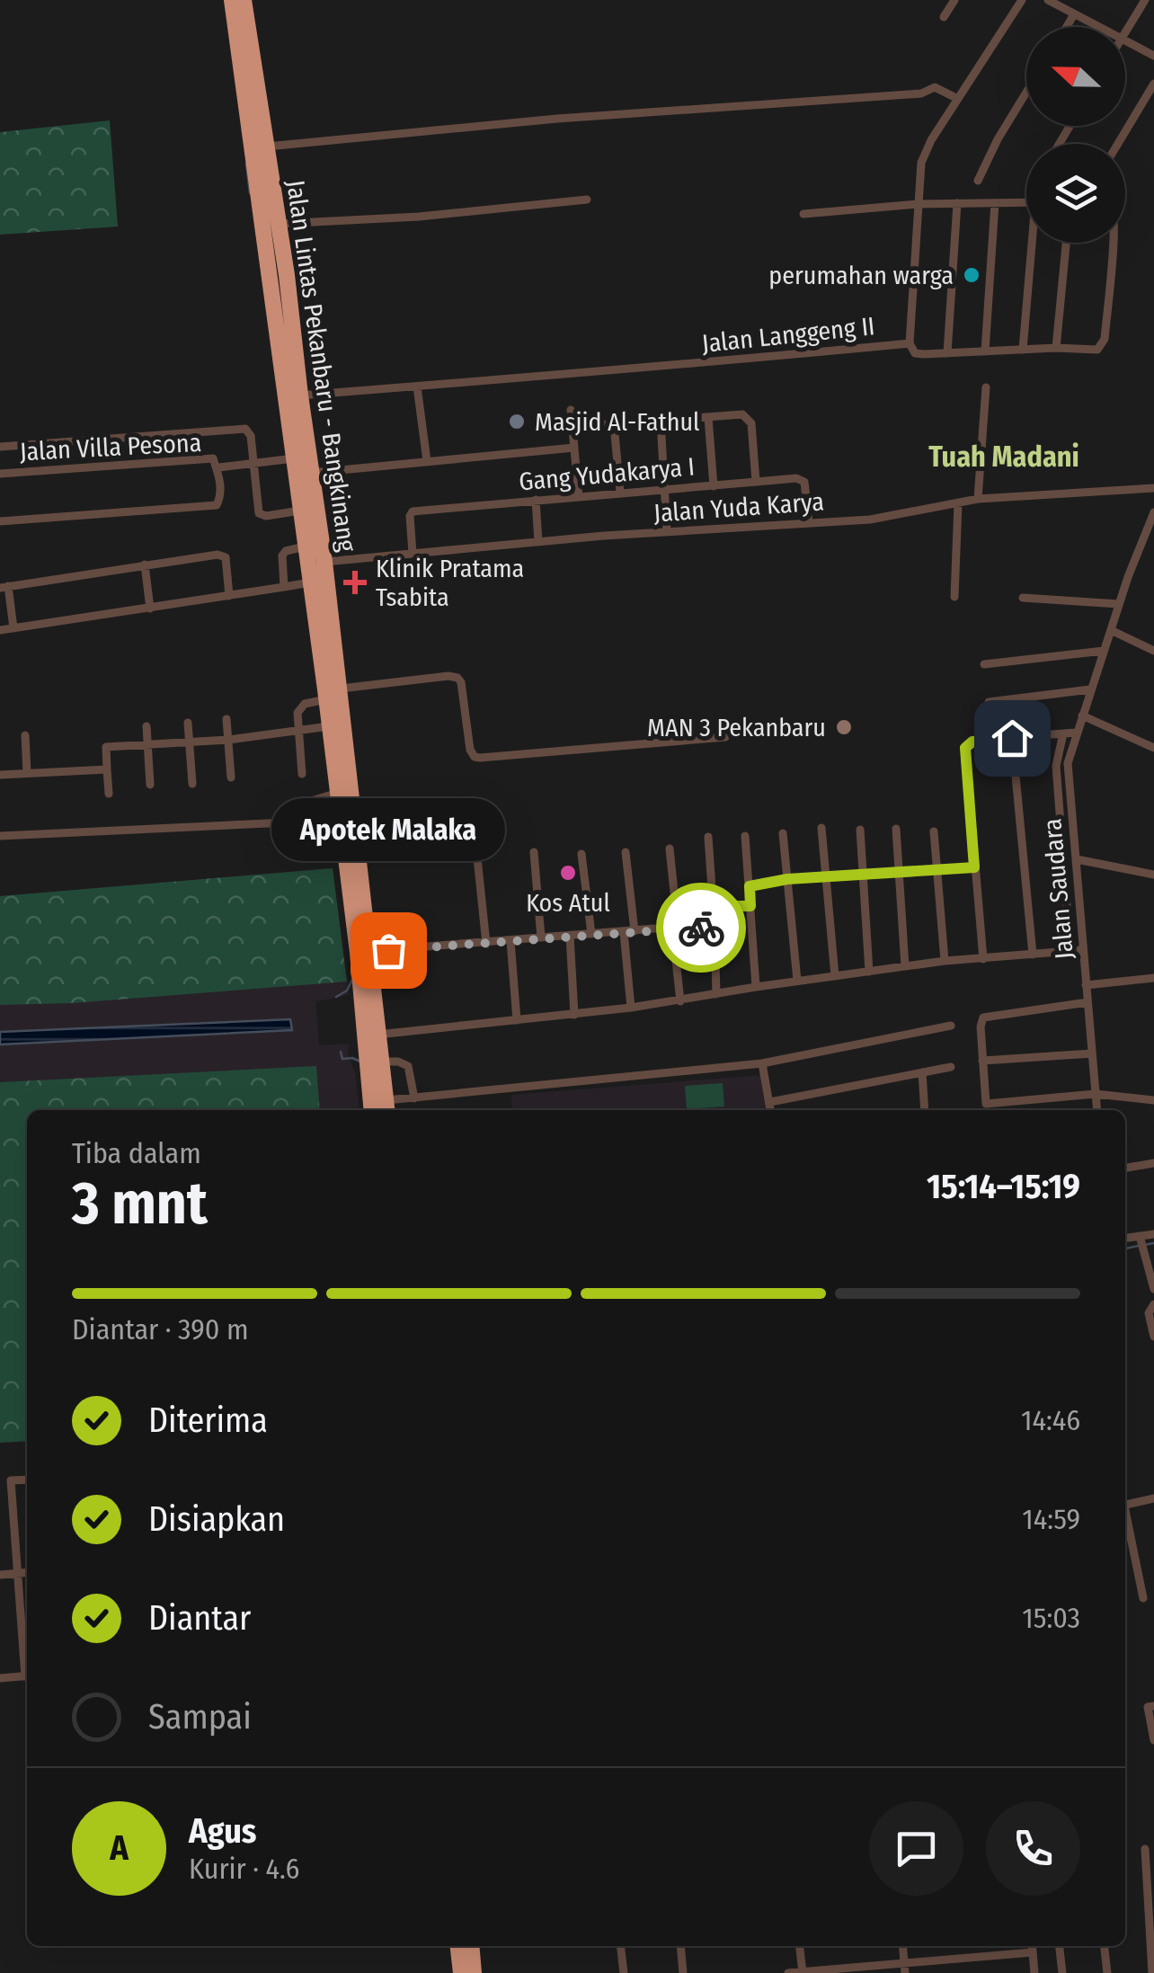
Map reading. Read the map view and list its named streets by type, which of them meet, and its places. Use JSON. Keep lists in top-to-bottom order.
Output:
{
  "streets": {
    "highway": ["Jalan Lintas Pekanbaru - Bangkinang"],
    "street": [
      "Jalan Langgeng II",
      "Jalan Villa Pesona",
      "Gang Yudakarya I",
      "Jalan Yuda Karya",
      "Jalan Saudara"
    ]
  },
  "crossings": [
    ["Jalan Langgeng II", "Jalan Lintas Pekanbaru - Bangkinang"],
    ["Jalan Lintas Pekanbaru - Bangkinang", "Jalan Villa Pesona"],
    ["Jalan Lintas Pekanbaru - Bangkinang", "Jalan Yuda Karya"],
    ["Gang Yudakarya I", "Jalan Yuda Karya"]
  ],
  "districts": ["Tuah Madani"],
  "places": {
    "other": [
      "perumahan warga",
      "Masjid Al-Fathul",
      "MAN 3 Pekanbaru",
      "Kos Atul",
      "Apotek Malaka"
    ],
    "health": ["Klinik Pratama Tsabita"]
  },
  "north": "left",
  "page": {
    "bubble": "Apotek Malaka",
    "heading": ["3 mnt", "Tiba dalam", "15:14–15:19"],
    "panel": ["Agus", "Kurir · 4.6"],
    "bar": "Diantar · 390 m",
    "list": [
      ["Diterima", "14:46"],
      ["Disiapkan", "14:59"],
      ["Diantar", "15:03"],
      "Sampai"
    ],
    "round": "A"
  }
}
